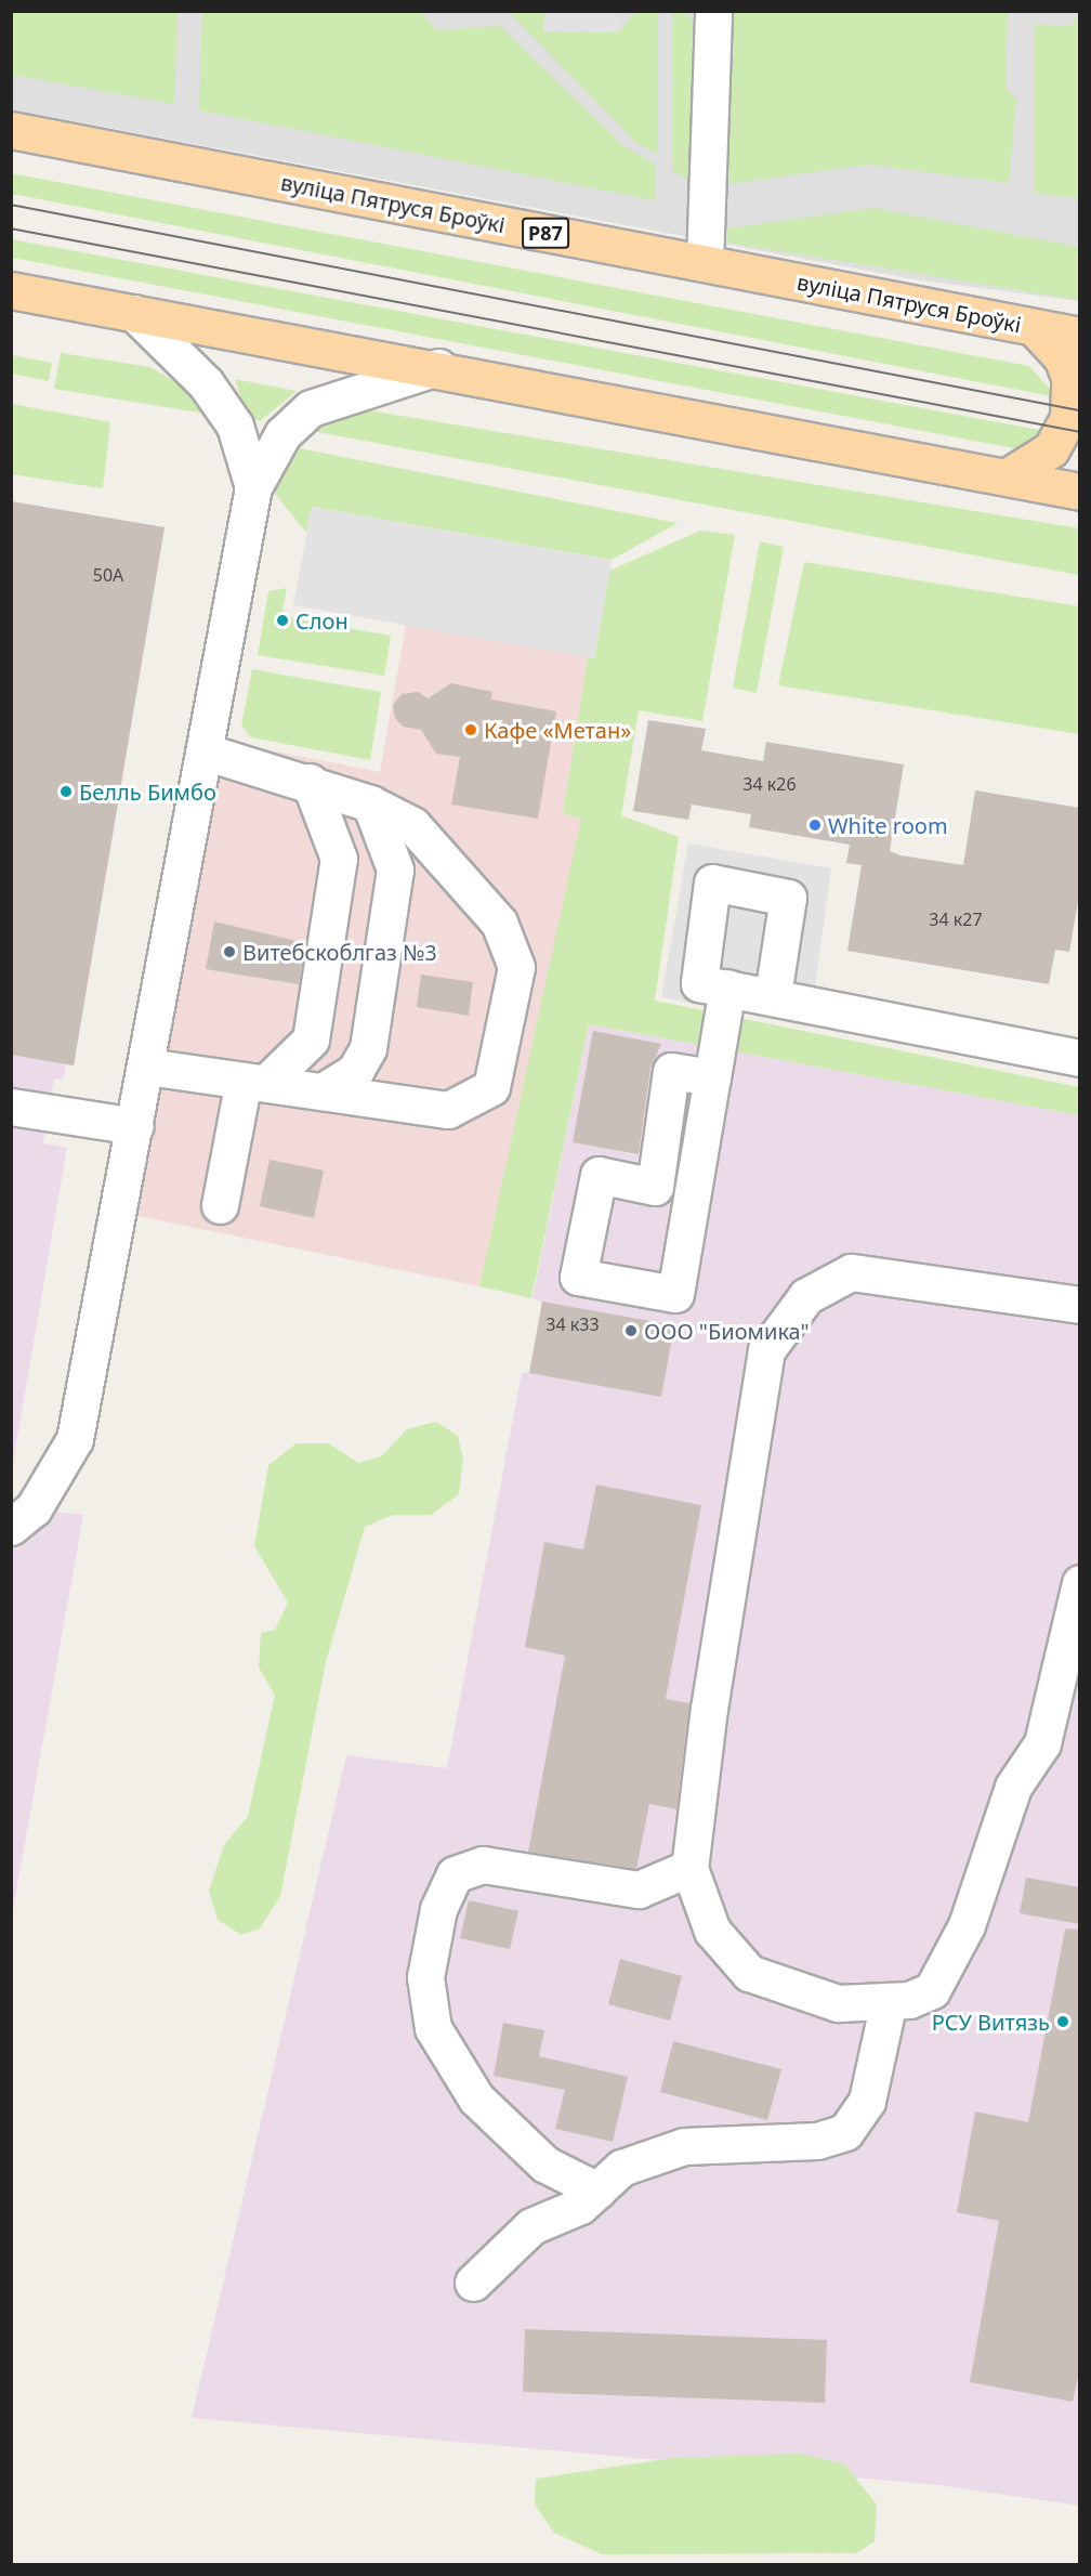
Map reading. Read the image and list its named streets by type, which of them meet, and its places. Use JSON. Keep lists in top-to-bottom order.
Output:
{
  "streets": {
    "main road": ["вуліца Пятруся Броўкі", "Р87"]
  },
  "places": [
    "Слон",
    "Кафе «Метан»",
    "Белль Бимбо",
    "White room",
    "Витебскоблгаз №3",
    "ООО \"Биомика\"",
    "РСУ Витязь"
  ],
  "house_numbers": [
    "50А",
    "34 к26",
    "34 к27",
    "34 к33"
  ]
}
